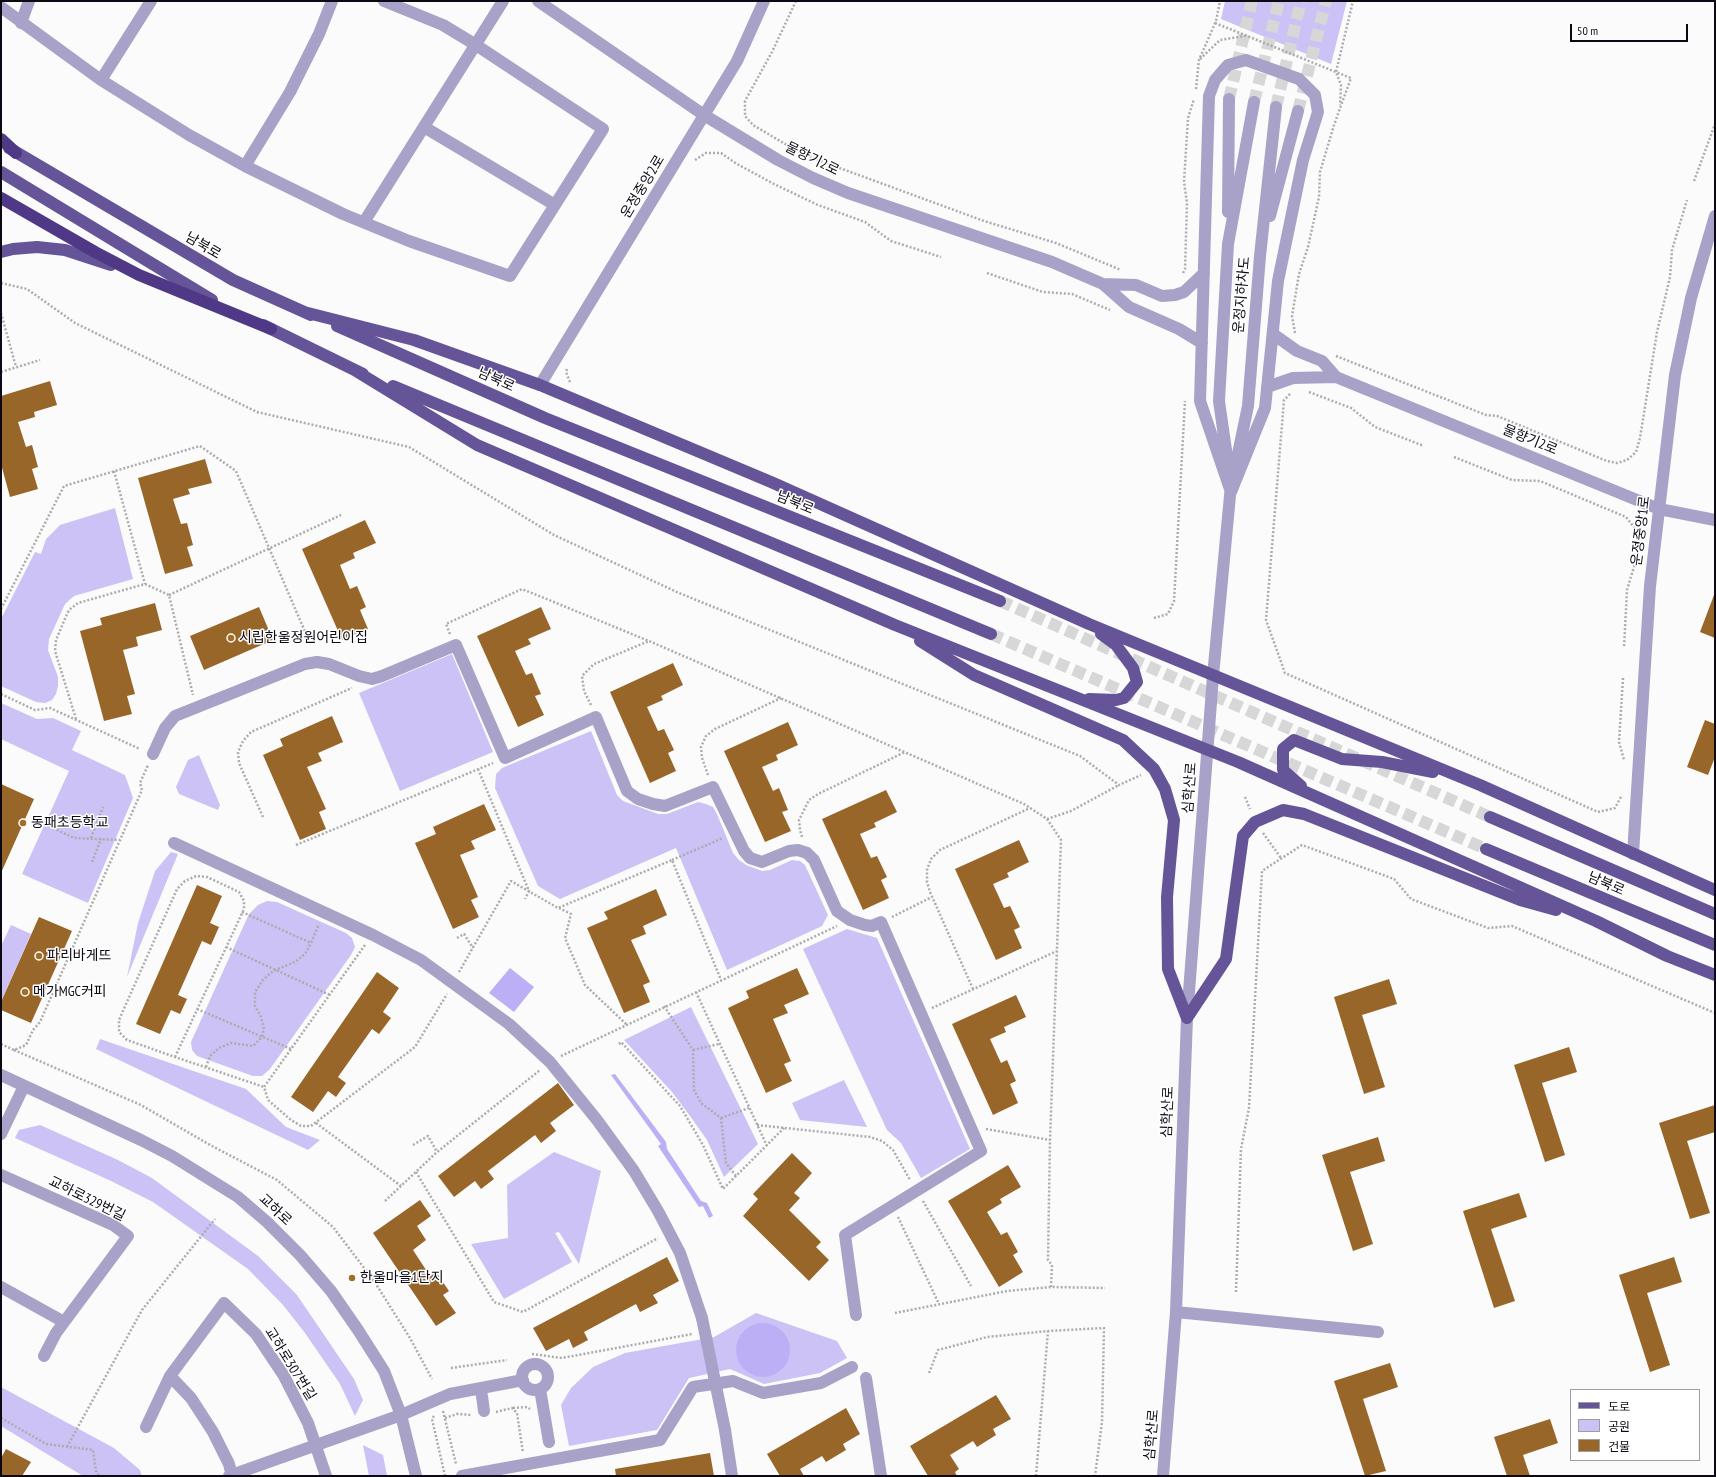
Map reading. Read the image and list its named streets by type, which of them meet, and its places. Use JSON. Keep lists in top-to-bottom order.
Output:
{
  "streets": {
    "main road": ["남북로"],
    "street": [
      "물향기2로",
      "운정중앙2로",
      "운정지하차도",
      "운정중앙1로",
      "심학산로",
      "교하로329번길",
      "교하로",
      "교하로307번길"
    ]
  },
  "crossings": [
    ["물향기2로", "운정중앙2로"],
    ["물향기2로", "운정중앙1로"],
    ["운정지하차도", "심학산로"]
  ],
  "places": [
    "시립한울정원어린이집",
    "동패초등학교",
    "파리바게뜨",
    "메가MGC커피",
    "한울마을1단지"
  ],
  "legend": ["도로", "공원", "건물"],
  "scale_bar": "50 m"
}
